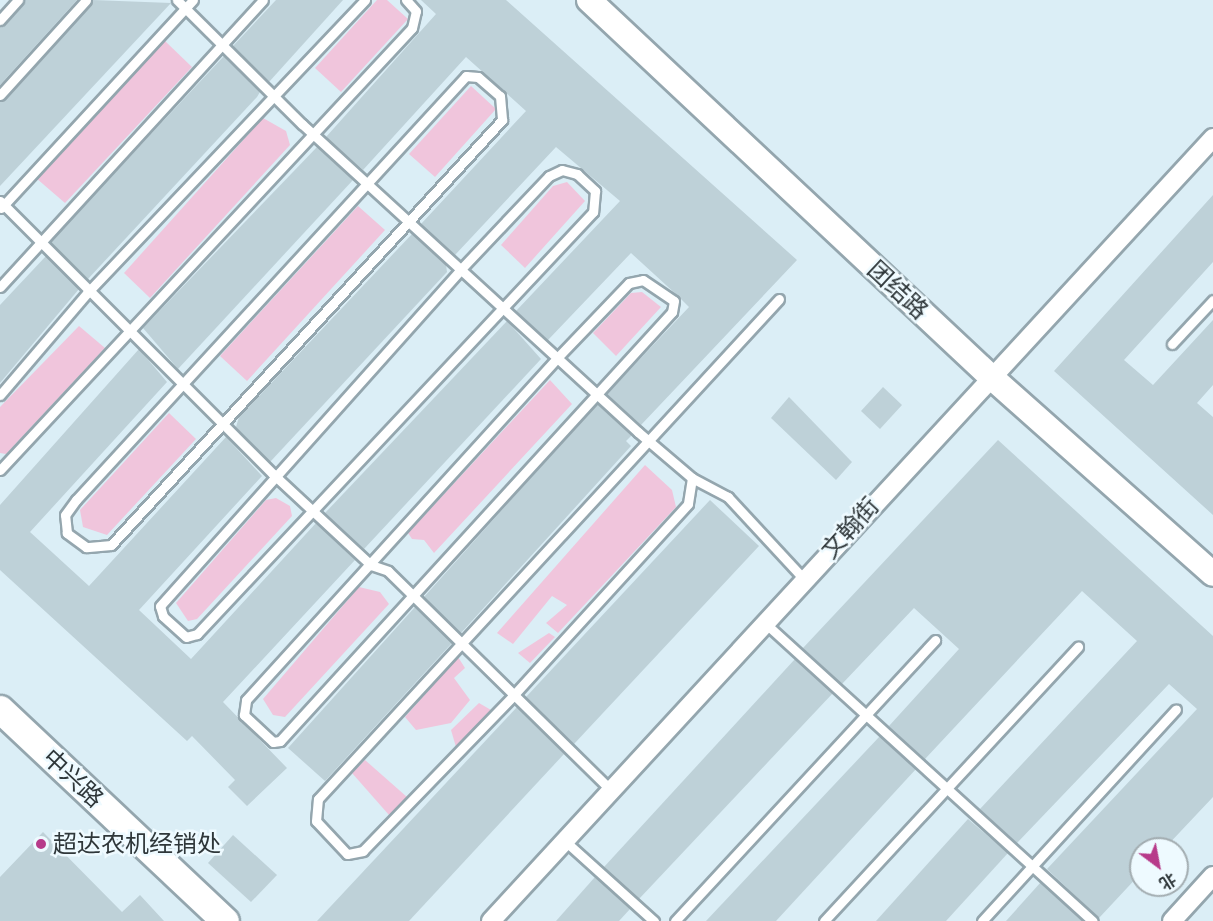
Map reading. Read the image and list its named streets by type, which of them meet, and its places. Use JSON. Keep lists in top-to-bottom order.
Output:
{
  "streets": {
    "main road": ["中兴路"],
    "street": ["团结路", "文翰街"]
  },
  "crossings": [
    ["团结路", "文翰街"]
  ],
  "places": ["超达农机经销处"],
  "north": "bottom right"
}
